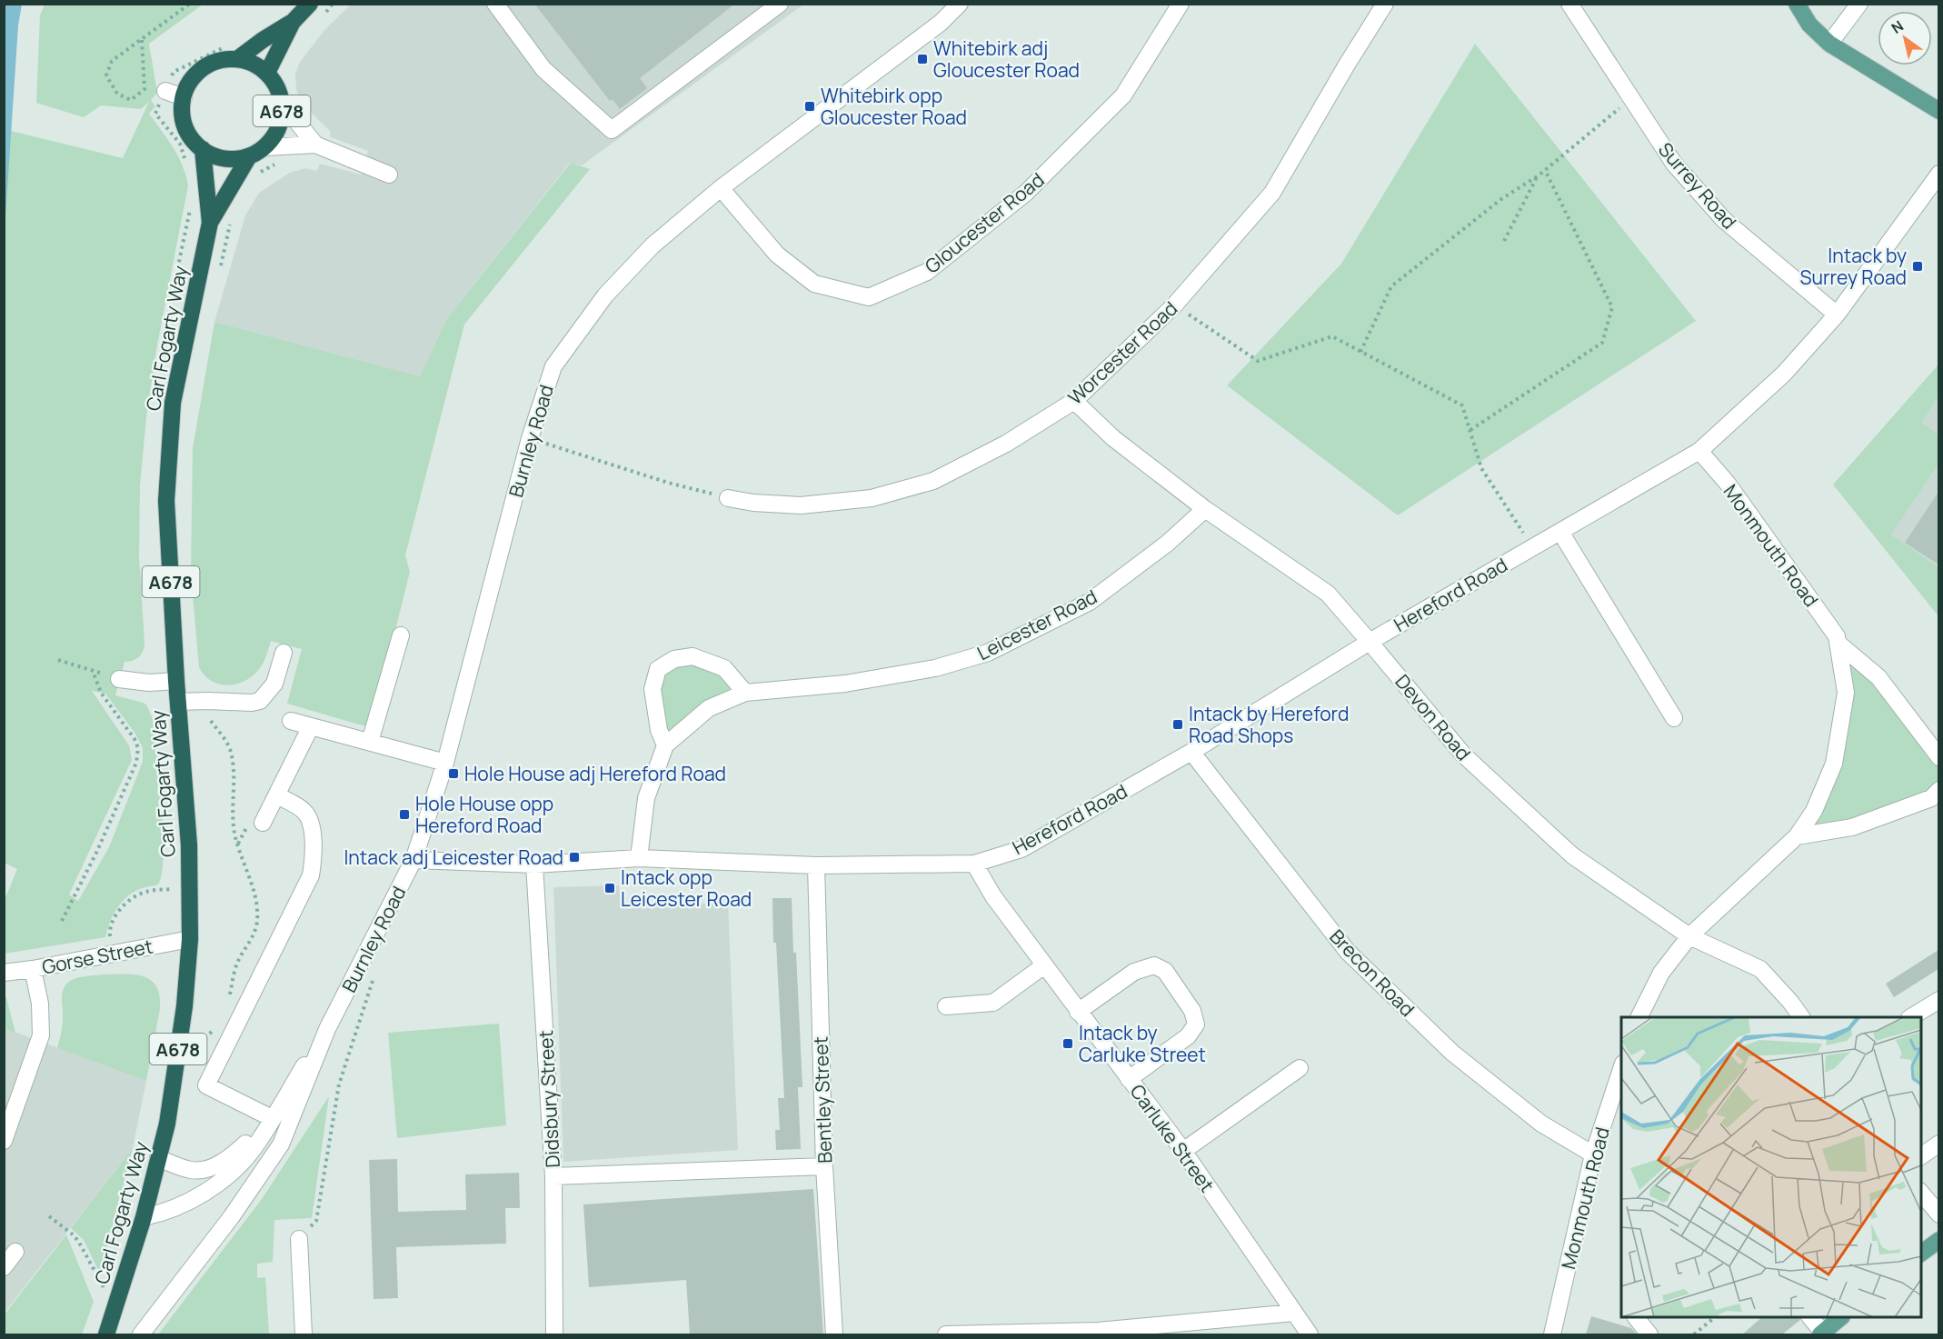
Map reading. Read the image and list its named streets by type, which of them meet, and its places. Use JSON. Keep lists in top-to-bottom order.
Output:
{
  "streets": {
    "highway": ["A678", "Carl Fogarty Way"],
    "street": [
      "Surrey Road",
      "Gloucester Road",
      "Worcester Road",
      "Burnley Road",
      "Monmouth Road",
      "Hereford Road",
      "Leicester Road",
      "Devon Road",
      "Gorse Street",
      "Brecon Road",
      "Didsbury Street",
      "Bentley Street",
      "Carluke Street"
    ]
  },
  "crossings": [
    ["A678", "Carl Fogarty Way"],
    ["Surrey Road", "Hereford Road"],
    ["Gloucester Road", "Burnley Road"],
    ["Carl Fogarty Way", "Burnley Road"],
    ["Carl Fogarty Way", "Gorse Street"],
    ["Worcester Road", "Devon Road"],
    ["Burnley Road", "Hereford Road"],
    ["Monmouth Road", "Hereford Road"],
    ["Monmouth Road", "Devon Road"],
    ["Monmouth Road", "Brecon Road"],
    ["Hereford Road", "Leicester Road"],
    ["Hereford Road", "Devon Road"],
    ["Hereford Road", "Brecon Road"],
    ["Hereford Road", "Didsbury Street"],
    ["Hereford Road", "Bentley Street"],
    ["Hereford Road", "Carluke Street"],
    ["Leicester Road", "Devon Road"]
  ],
  "places": {
    "transit": [
      "Whitebirk adj Gloucester Road",
      "Whitebirk opp Gloucester Road",
      "Intack by Surrey Road",
      "Intack by Hereford Road Shops",
      "Hole House adj Hereford Road",
      "Hole House opp Hereford Road",
      "Intack adj Leicester Road",
      "Intack opp Leicester Road",
      "Intack by Carluke Street"
    ]
  },
  "north": "top left"
}
